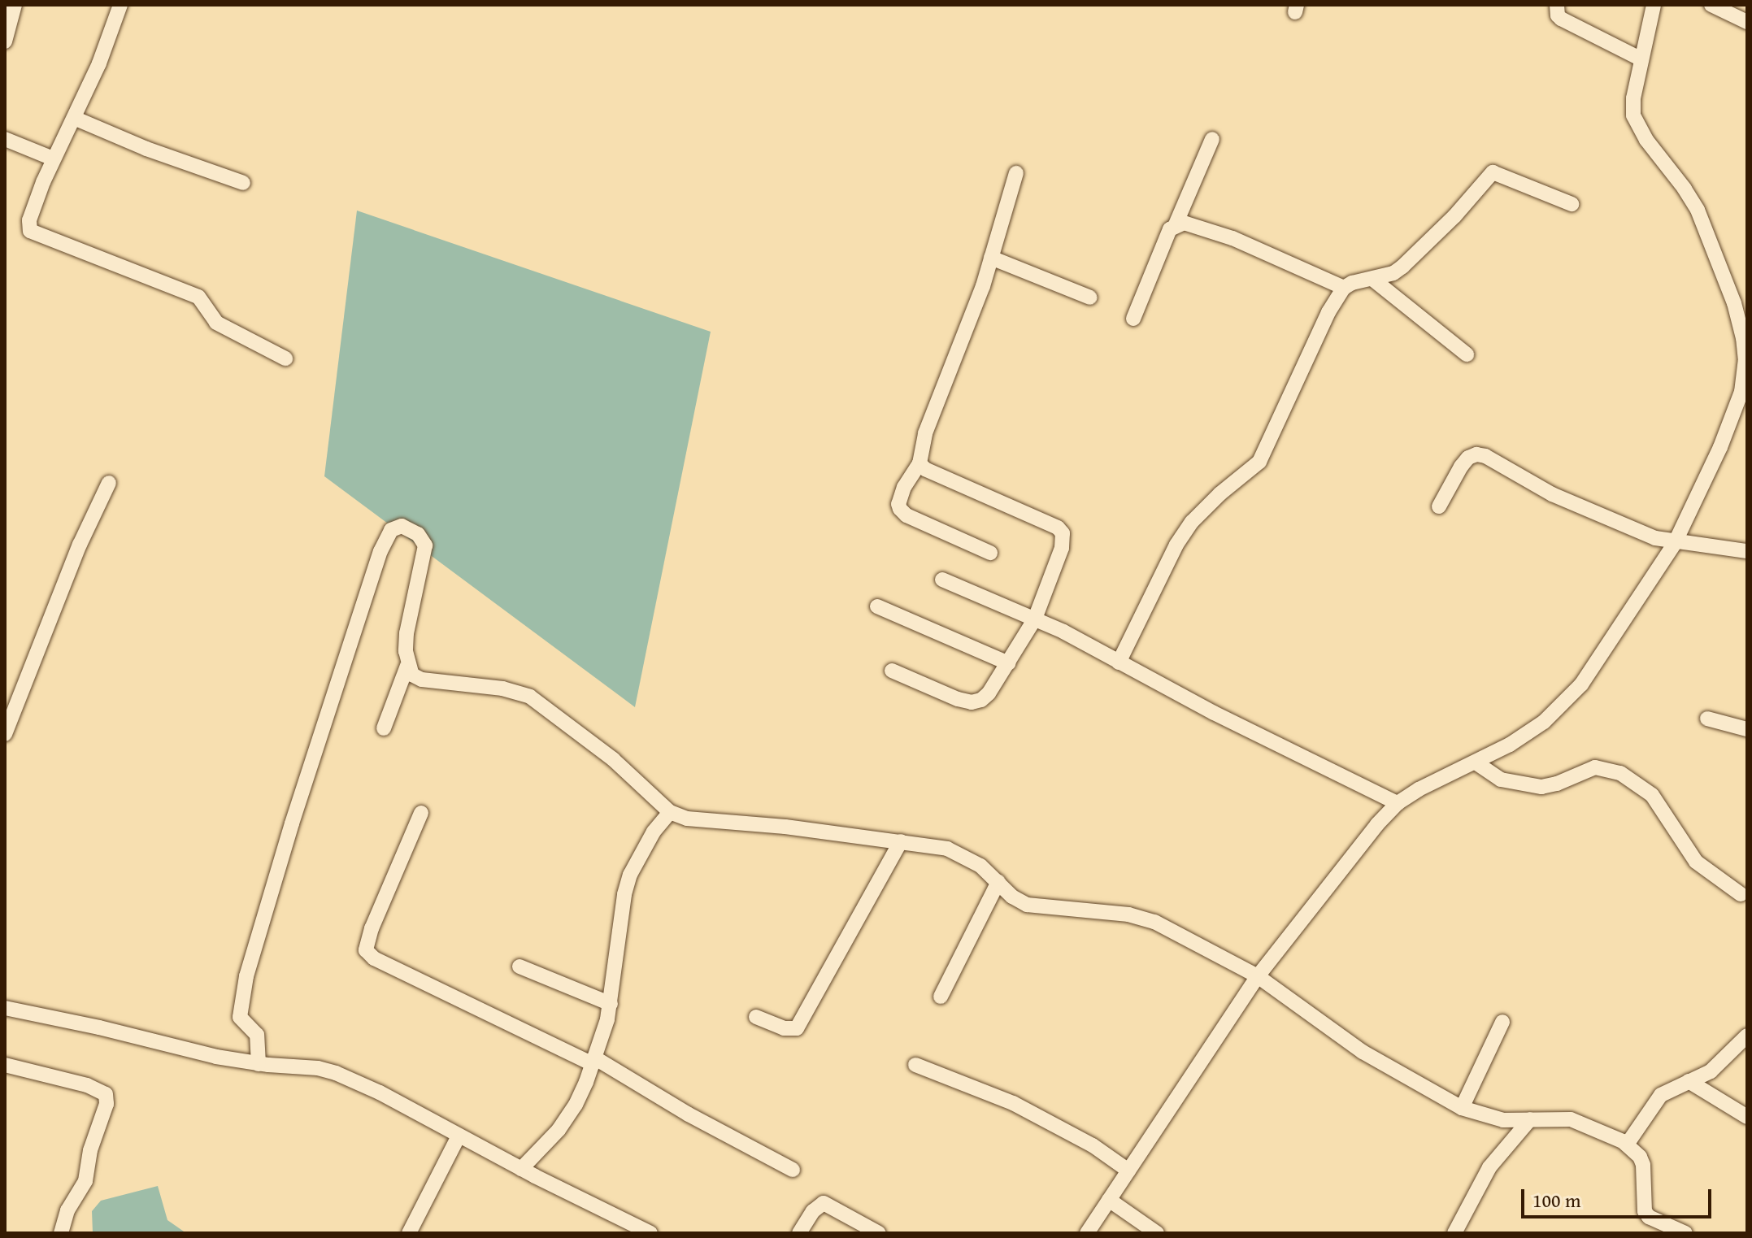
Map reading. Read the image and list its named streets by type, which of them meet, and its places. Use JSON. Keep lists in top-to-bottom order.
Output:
{
  "scale_bar": "100 m"
}
